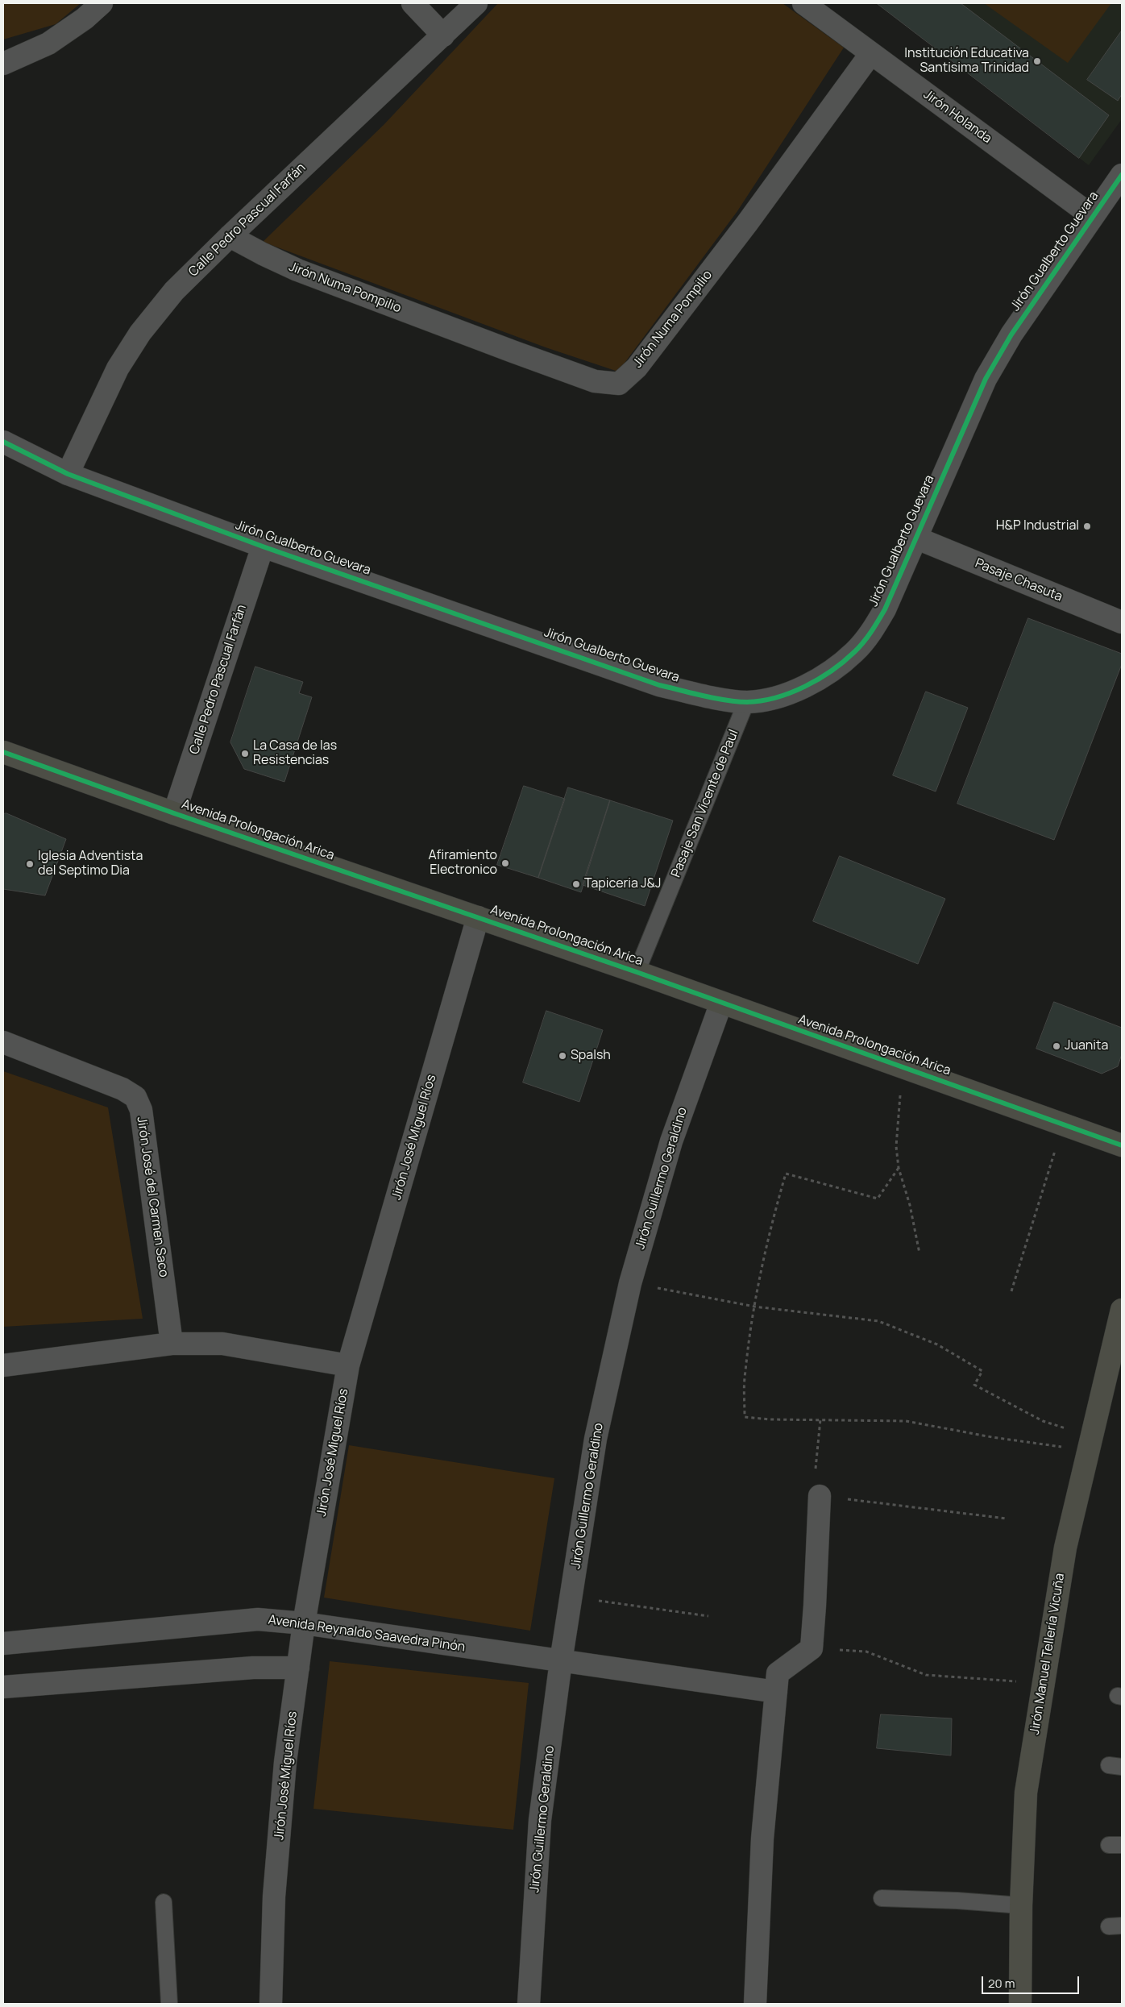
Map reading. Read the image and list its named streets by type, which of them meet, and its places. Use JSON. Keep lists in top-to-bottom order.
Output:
{
  "streets": {
    "street": [
      "Jirón Holanda",
      "Calle Pedro Pascual Farfán",
      "Jirón Gualberto Guevara",
      "Jirón Numa Pompilio",
      "Pasaje Chasuta",
      "Avenida Prolongación Arica",
      "Jirón José Miguel Ríos",
      "Jirón Guillermo Geraldino",
      "Jirón José del Carmen Saco",
      "Avenida Reynaldo Saavedra Pinón",
      "Jirón Manuel Tellería Vicuña"
    ],
    "lane": ["Pasaje San Vicente de Paul"]
  },
  "crossings": [
    ["Jirón Holanda", "Jirón Gualberto Guevara"],
    ["Jirón Holanda", "Jirón Numa Pompilio"],
    ["Calle Pedro Pascual Farfán", "Jirón Gualberto Guevara"],
    ["Calle Pedro Pascual Farfán", "Jirón Numa Pompilio"],
    ["Calle Pedro Pascual Farfán", "Avenida Prolongación Arica"],
    ["Jirón Gualberto Guevara", "Pasaje Chasuta"],
    ["Jirón Gualberto Guevara", "Pasaje San Vicente de Paul"],
    ["Pasaje San Vicente de Paul", "Avenida Prolongación Arica"],
    ["Avenida Prolongación Arica", "Jirón José Miguel Ríos"],
    ["Avenida Prolongación Arica", "Jirón Guillermo Geraldino"],
    ["Jirón José Miguel Ríos", "Avenida Reynaldo Saavedra Pinón"],
    ["Jirón Guillermo Geraldino", "Avenida Reynaldo Saavedra Pinón"]
  ],
  "places": [
    "Institución Educativa Santisima Trinidad",
    "H&P Industrial",
    "La Casa de las Resistencias",
    "Afiramiento Electronico",
    "Iglesia Adventista del Septimo Dia",
    "Tapiceria J&J",
    "Juanita",
    "Spalsh"
  ],
  "scale_bar": "20 m"
}
